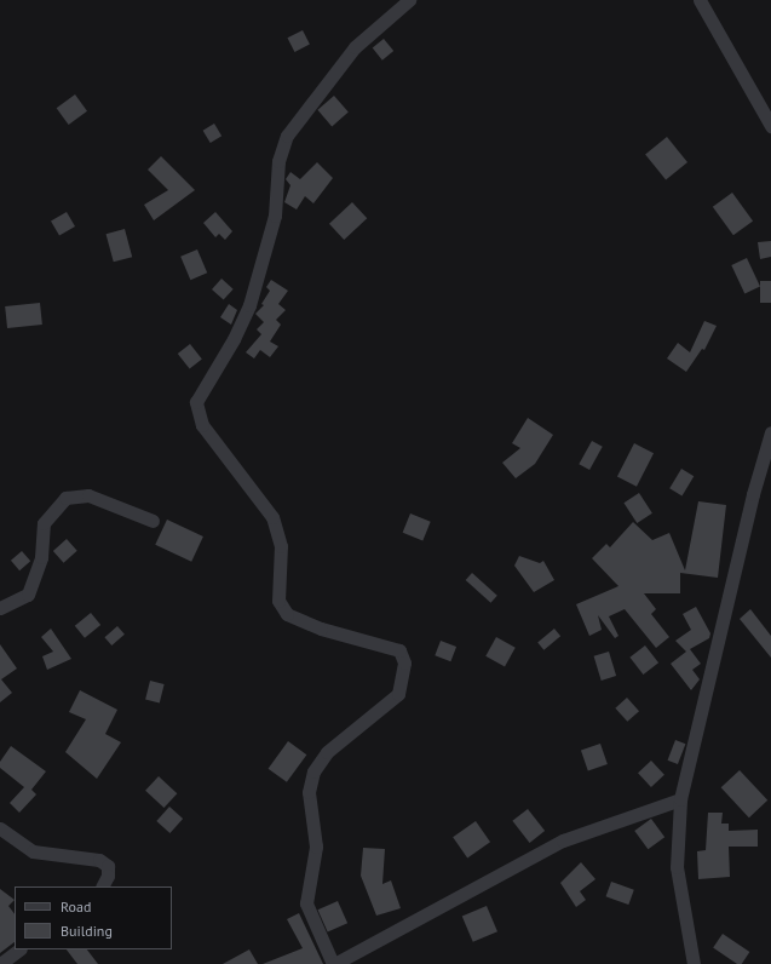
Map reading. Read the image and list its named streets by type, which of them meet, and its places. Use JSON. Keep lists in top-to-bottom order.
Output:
{
  "legend": ["Road", "Building"]
}
